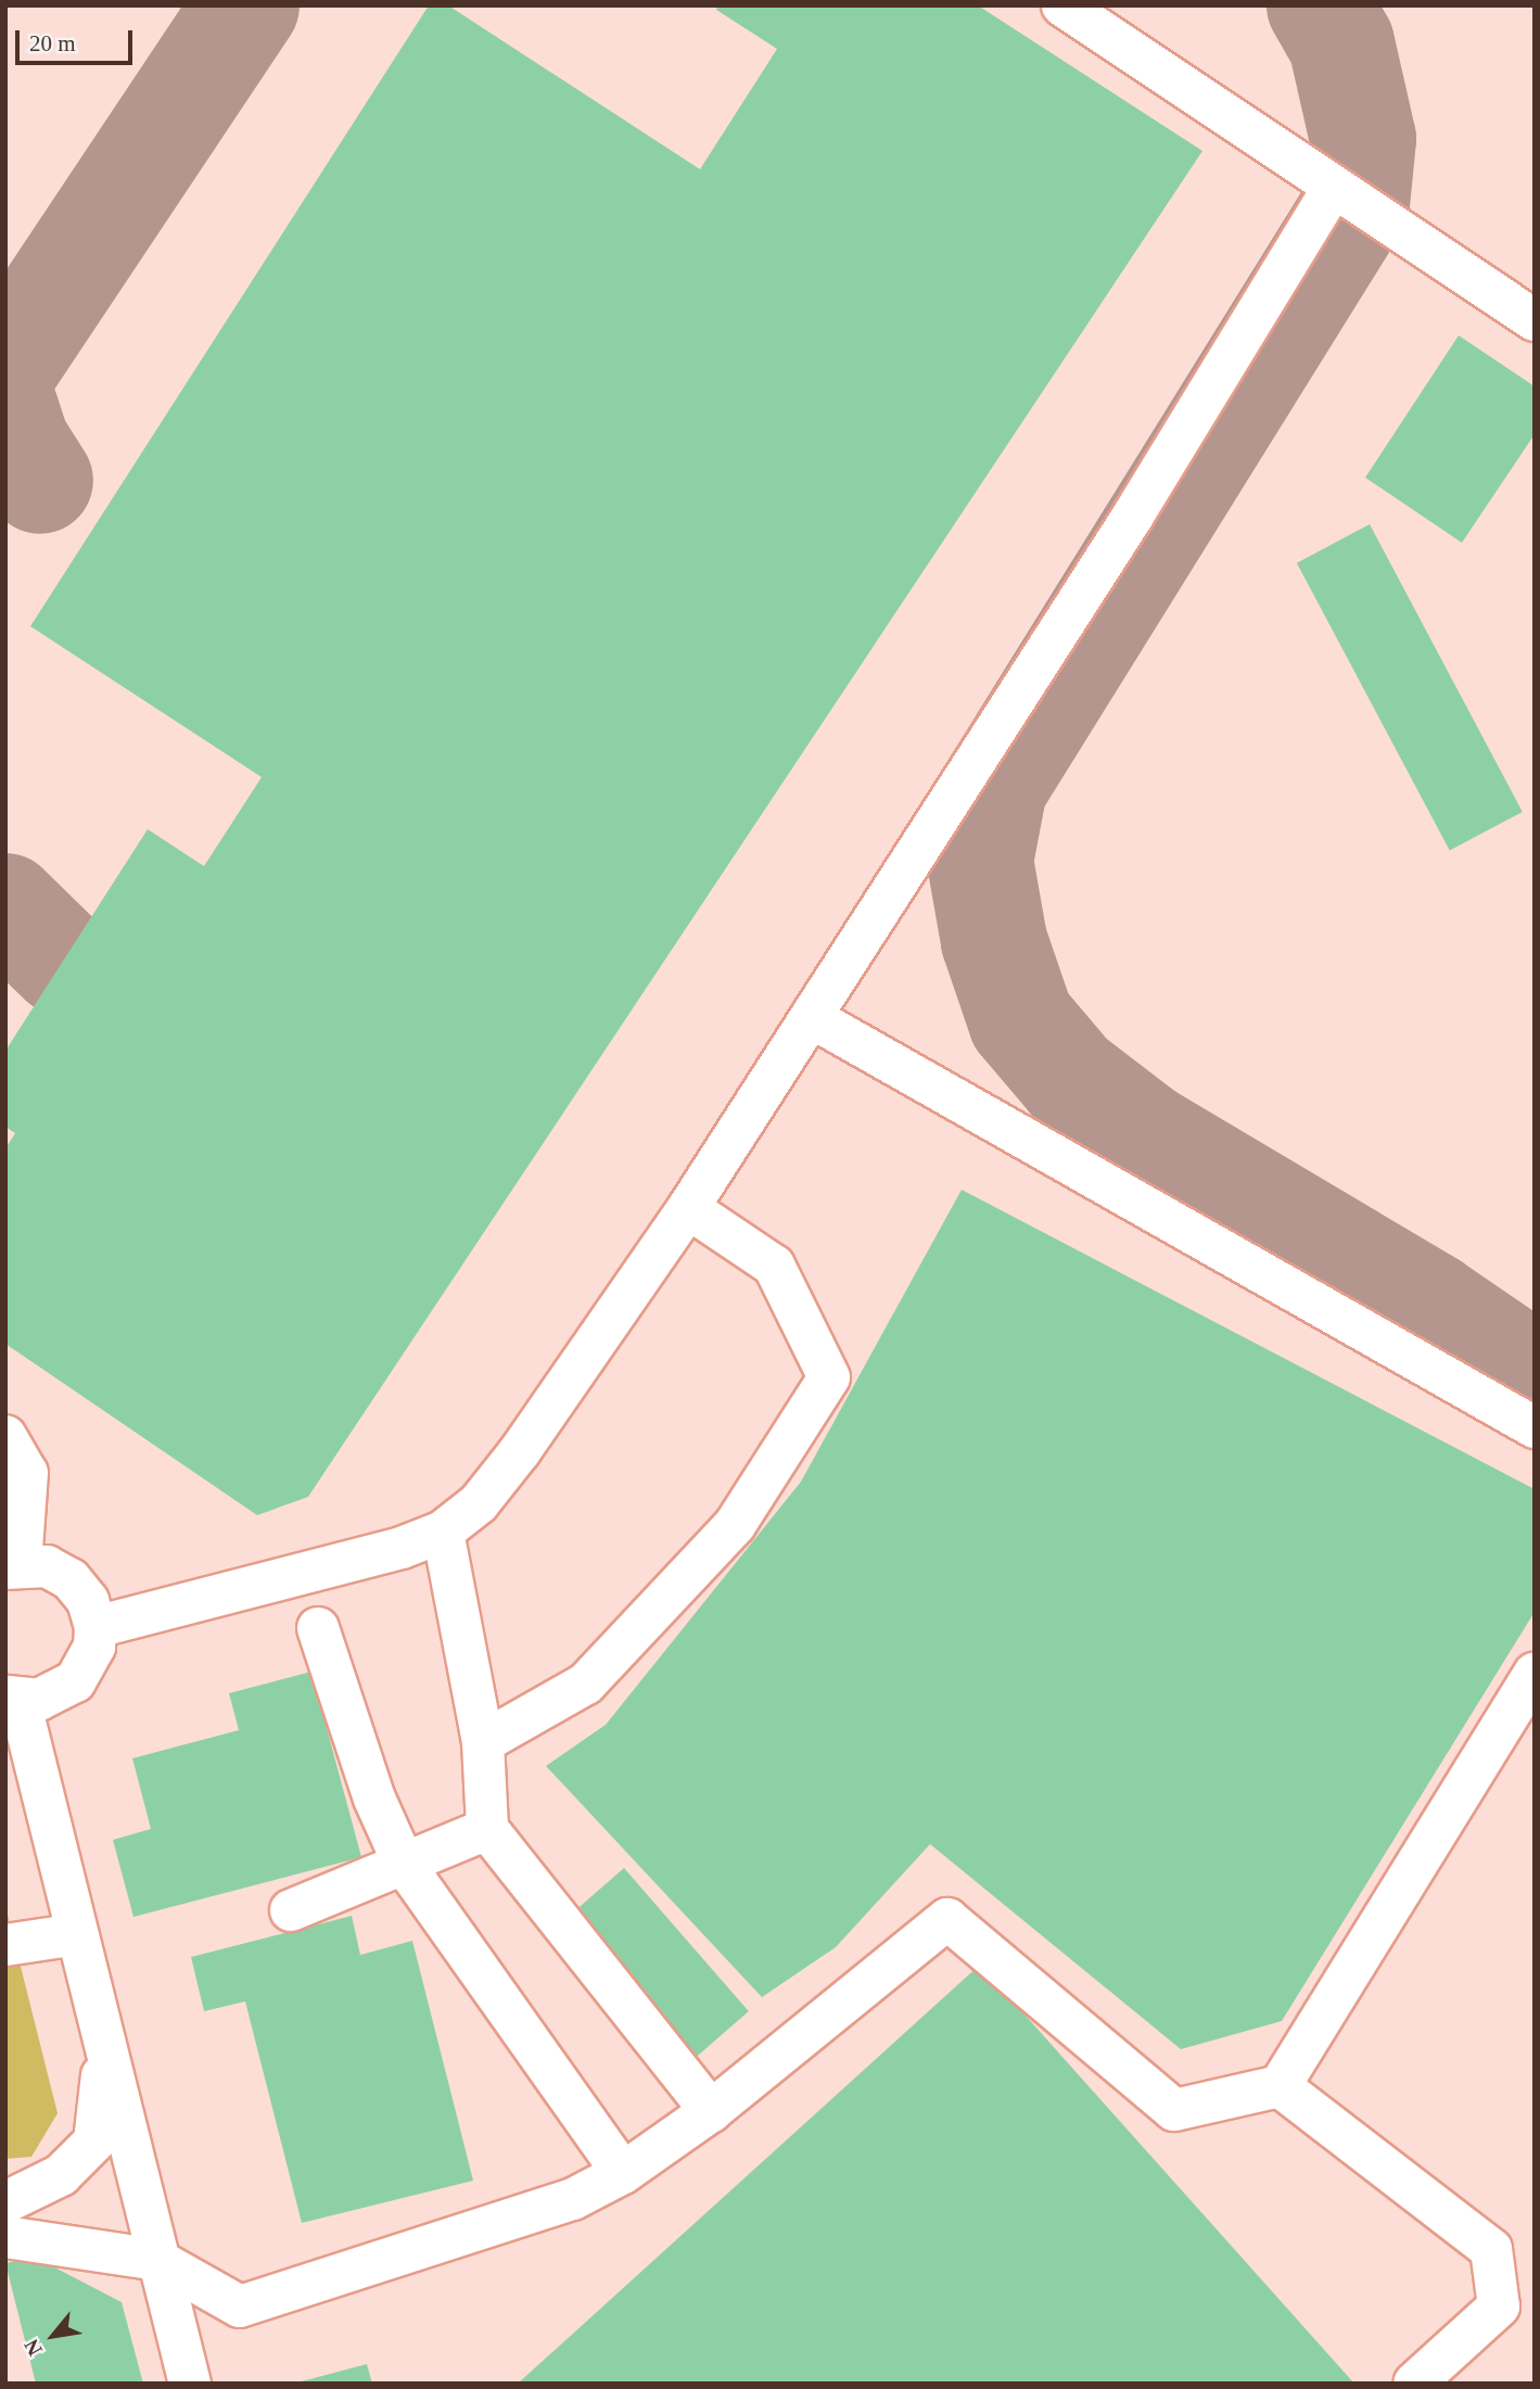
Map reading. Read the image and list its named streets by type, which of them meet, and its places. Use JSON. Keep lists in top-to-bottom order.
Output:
{
  "scale_bar": "20 m",
  "north": "bottom left"
}
